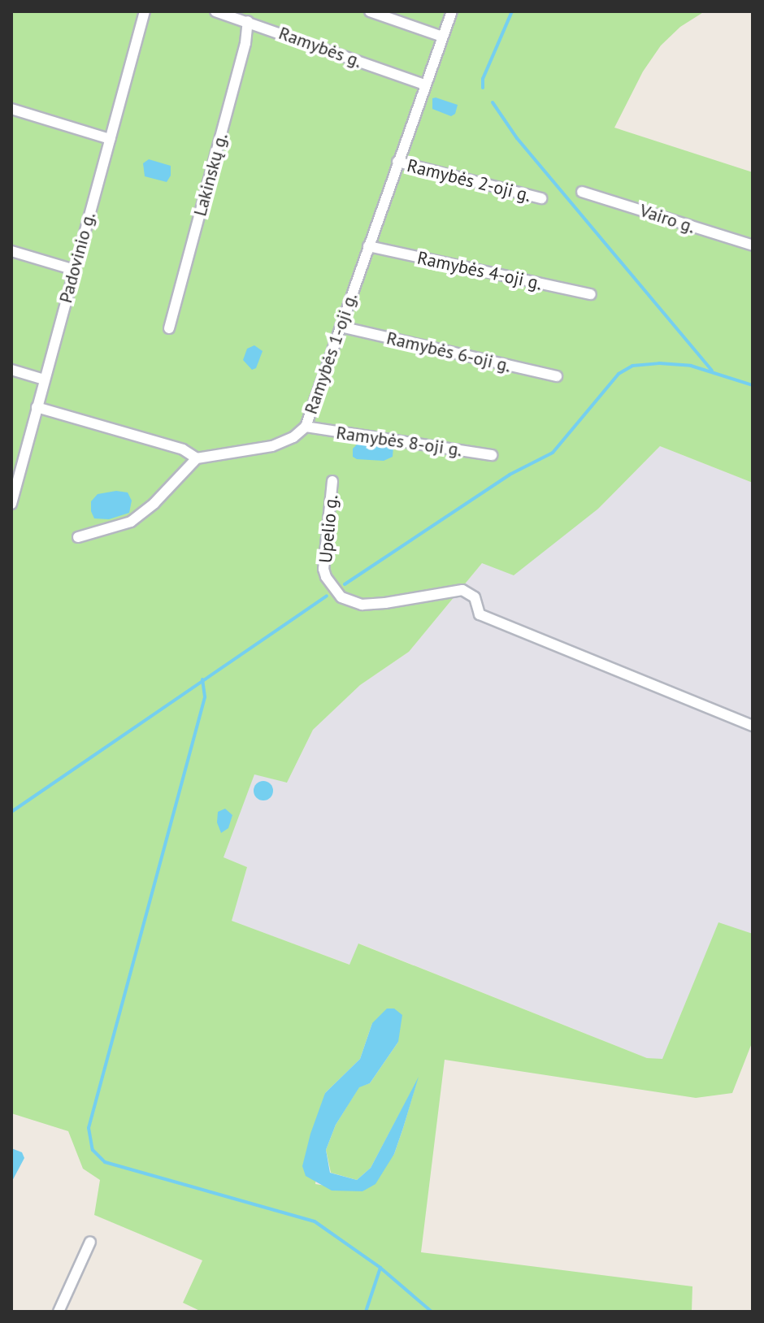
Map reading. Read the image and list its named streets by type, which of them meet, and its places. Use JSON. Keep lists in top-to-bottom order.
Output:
{
  "streets": {
    "street": [
      "Ramybės g.",
      "Lakinskų g.",
      "Ramybės 2-oji g.",
      "Vairo g.",
      "Padovinio g.",
      "Ramybės 4-oji g.",
      "Ramybės 6-oji g.",
      "Ramybės 1-oji g.",
      "Ramybės 8-oji g.",
      "Upelio g."
    ]
  },
  "crossings": [
    ["Ramybės g.", "Lakinskų g."],
    ["Ramybės g.", "Ramybės 1-oji g."],
    ["Ramybės 2-oji g.", "Ramybės 1-oji g."],
    ["Ramybės 4-oji g.", "Ramybės 1-oji g."],
    ["Ramybės 6-oji g.", "Ramybės 1-oji g."],
    ["Ramybės 1-oji g.", "Ramybės 8-oji g."]
  ]
}
